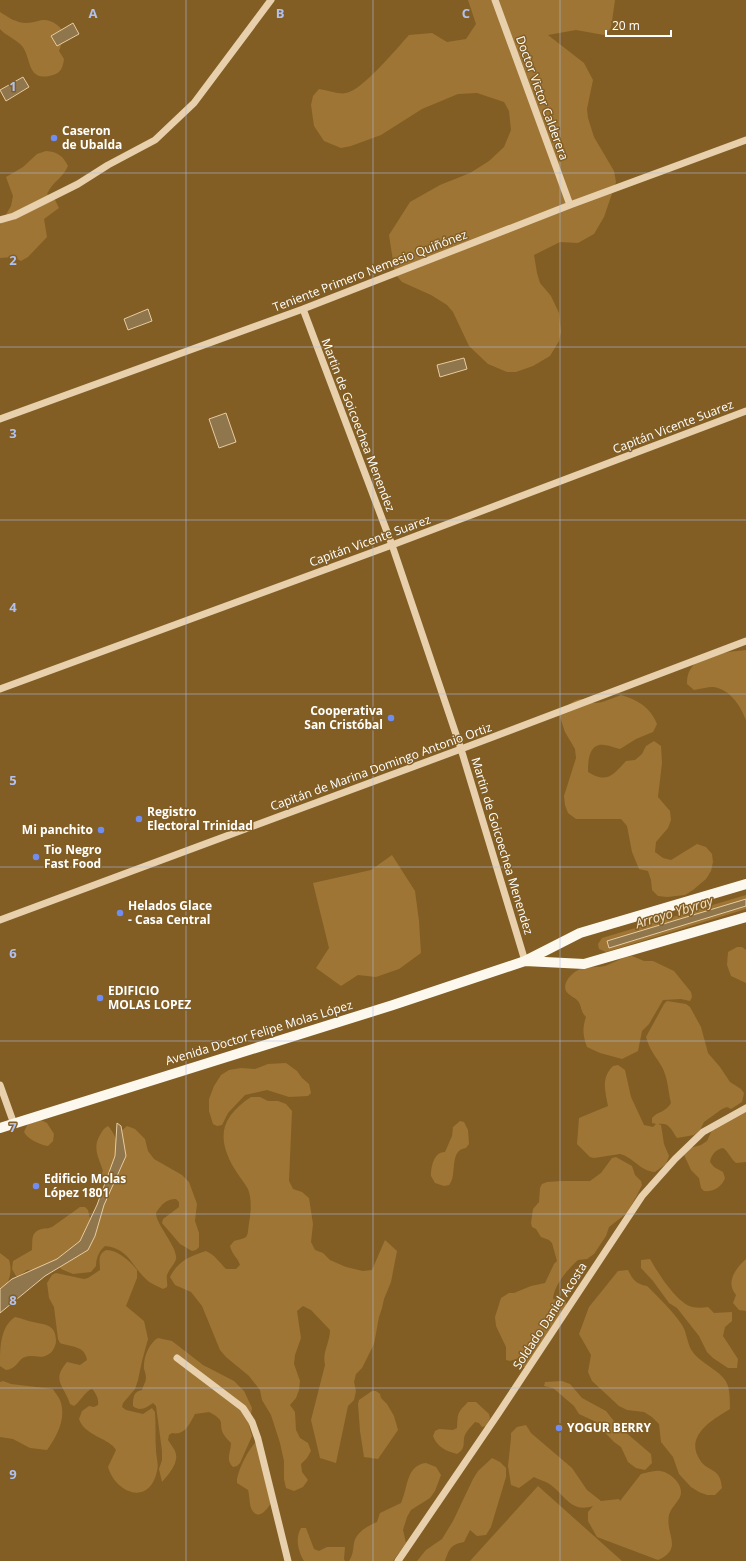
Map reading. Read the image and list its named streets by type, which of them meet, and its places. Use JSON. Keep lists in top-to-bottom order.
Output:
{
  "streets": {
    "main road": ["Avenida Doctor Felipe Molas López"],
    "street": [
      "Doctor Victor Calderera",
      "Teniente Primero Nemesio Quiñónez",
      "Martin de Goicoechea Menendez",
      "Capitán Vicente Suarez",
      "Capitán de Marina Domingo Antonio Ortiz",
      "Soldado Daniel Acosta"
    ]
  },
  "crossings": [
    ["Doctor Victor Calderera", "Teniente Primero Nemesio Quiñónez"],
    ["Teniente Primero Nemesio Quiñónez", "Martin de Goicoechea Menendez"],
    ["Martin de Goicoechea Menendez", "Capitán Vicente Suarez"],
    ["Martin de Goicoechea Menendez", "Capitán de Marina Domingo Antonio Ortiz"],
    ["Martin de Goicoechea Menendez", "Avenida Doctor Felipe Molas López"]
  ],
  "water": ["Arroyo Ybyray"],
  "places": [
    "Caseron de Ubalda",
    "Cooperativa San Cristóbal",
    "Registro Electoral Trinidad",
    "Mi panchito",
    "Tio Negro Fast Food",
    "Helados Glace - Casa Central",
    "EDIFICIO MOLAS LOPEZ",
    "Edificio Molas López 1801",
    "YOGUR BERRY"
  ],
  "scale_bar": "20 m",
  "grid": {
    "columns": ["A", "B", "C"],
    "rows": [
      "1",
      "2",
      "3",
      "4",
      "5",
      "6",
      "7",
      "8",
      "9"
    ]
  }
}
